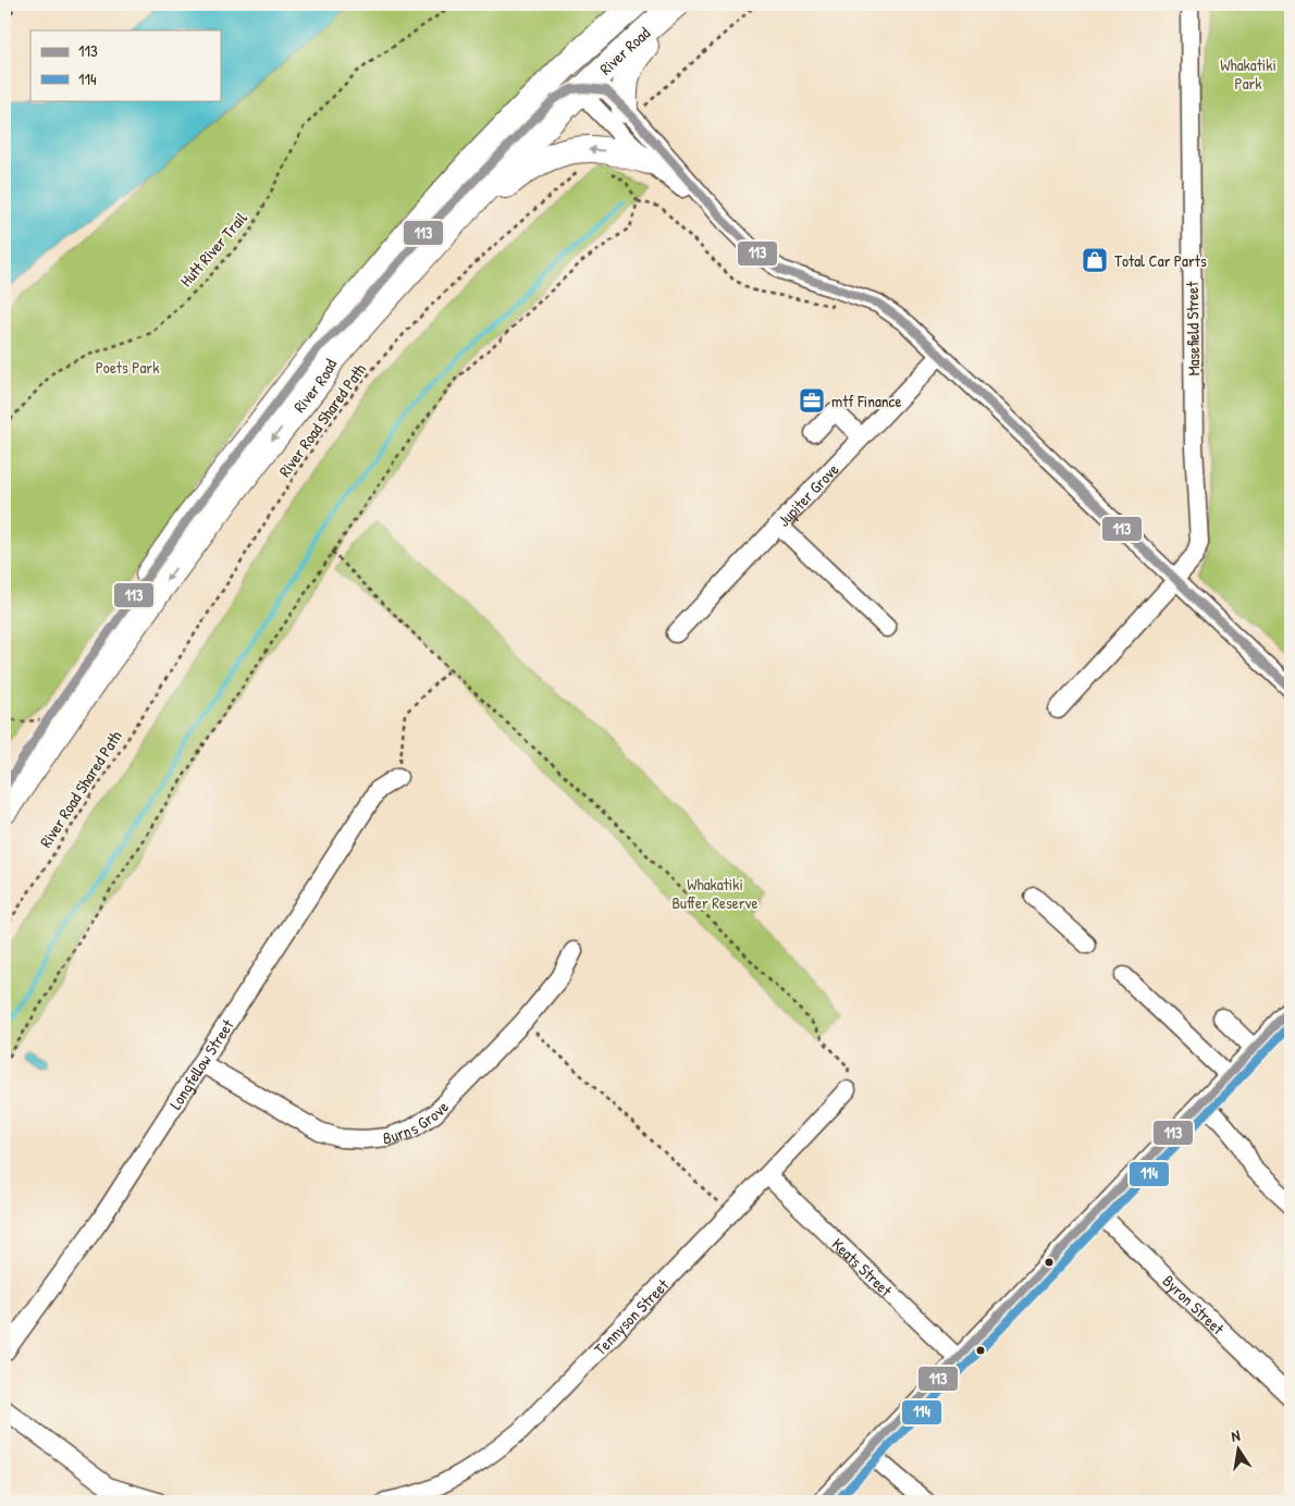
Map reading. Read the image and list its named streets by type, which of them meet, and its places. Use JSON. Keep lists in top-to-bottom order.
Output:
{
  "streets": {
    "highway": ["River Road"],
    "street": [
      "Masefield Street",
      "Jupiter Grove",
      "Longfellow Street",
      "Burns Grove",
      "Keats Street",
      "Byron Street",
      "Tennyson Street"
    ],
    "path": ["Hutt River Trail", "River Road Shared Path"]
  },
  "crossings": [
    ["Longfellow Street", "Burns Grove"],
    ["Keats Street", "Tennyson Street"]
  ],
  "parks": ["Whakatiki Park", "Poets Park", "Whakatiki Buffer Reserve"],
  "places": {
    "shop": ["Total Car Parts"],
    "office": ["mtf Finance"]
  },
  "lines": ["transit line 113", "transit line 114"],
  "legend": ["113", "114"],
  "north": "top"
}
